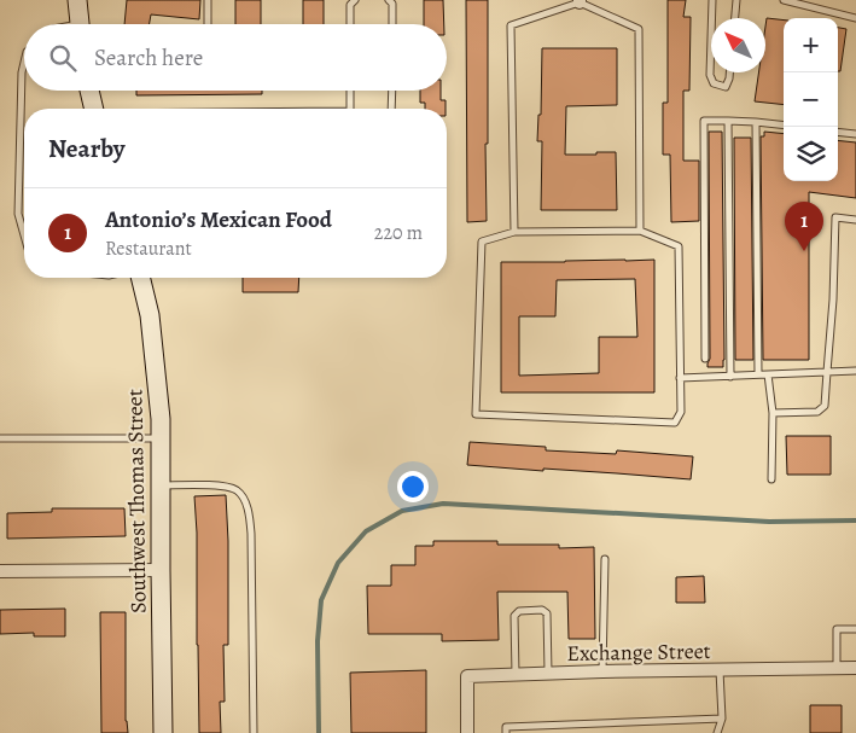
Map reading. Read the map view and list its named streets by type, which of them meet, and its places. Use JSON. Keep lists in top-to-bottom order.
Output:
{
  "streets": {
    "street": ["Southwest Thomas Street", "Exchange Street"]
  },
  "north": "top left",
  "page": {
    "map_buttons": ["+", "−"],
    "search": "Search here",
    "heading": "Nearby",
    "list": [
      {
        "mark": "1",
        "name": "Antonio’s Mexican Food",
        "note": "Restaurant",
        "value": "220 m"
      }
    ],
    "pins": "1"
  }
}
